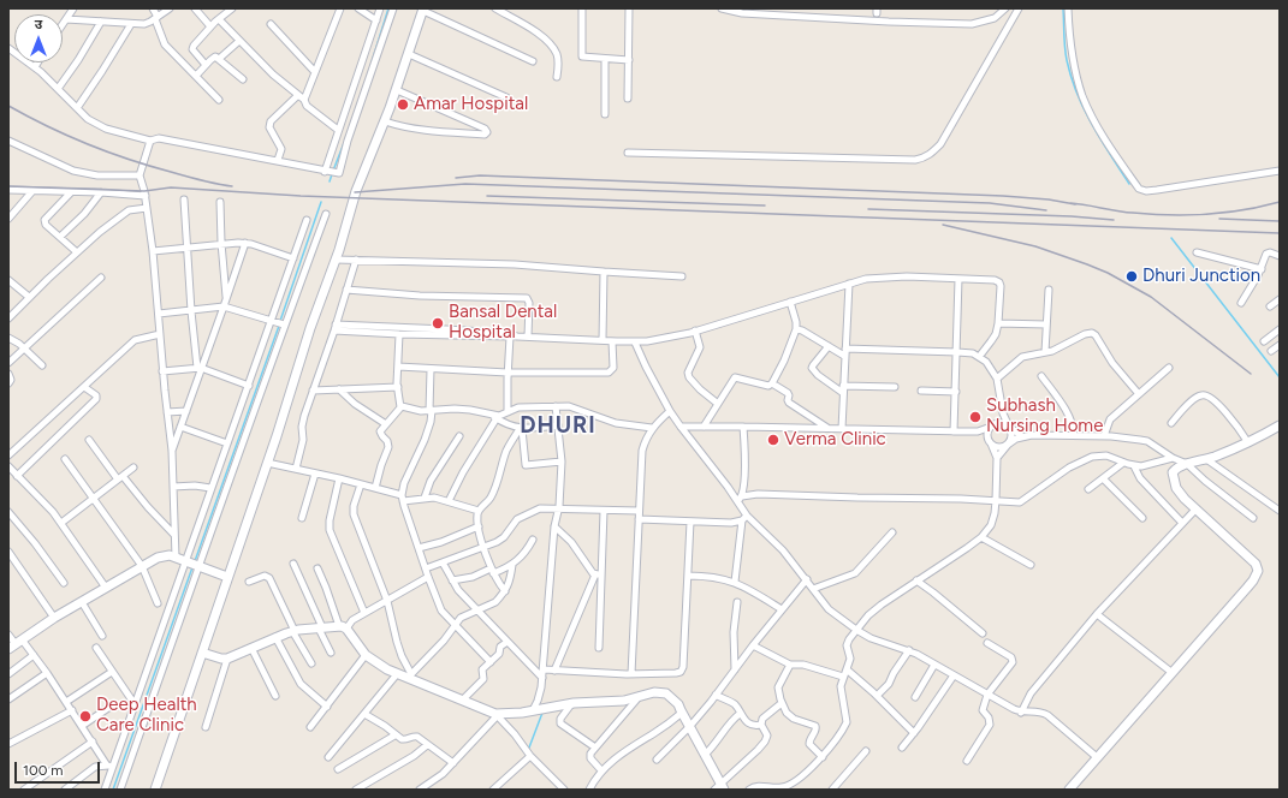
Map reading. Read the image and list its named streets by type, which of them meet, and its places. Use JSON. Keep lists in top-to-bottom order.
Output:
{
  "districts": ["DHURI"],
  "places": [
    "Amar Hospital",
    "Dhuri Junction",
    "Bansal Dental Hospital",
    "Subhash Nursing Home",
    "Verma Clinic",
    "Deep Health Care Clinic"
  ],
  "scale_bar": "100 m",
  "north": "top"
}
